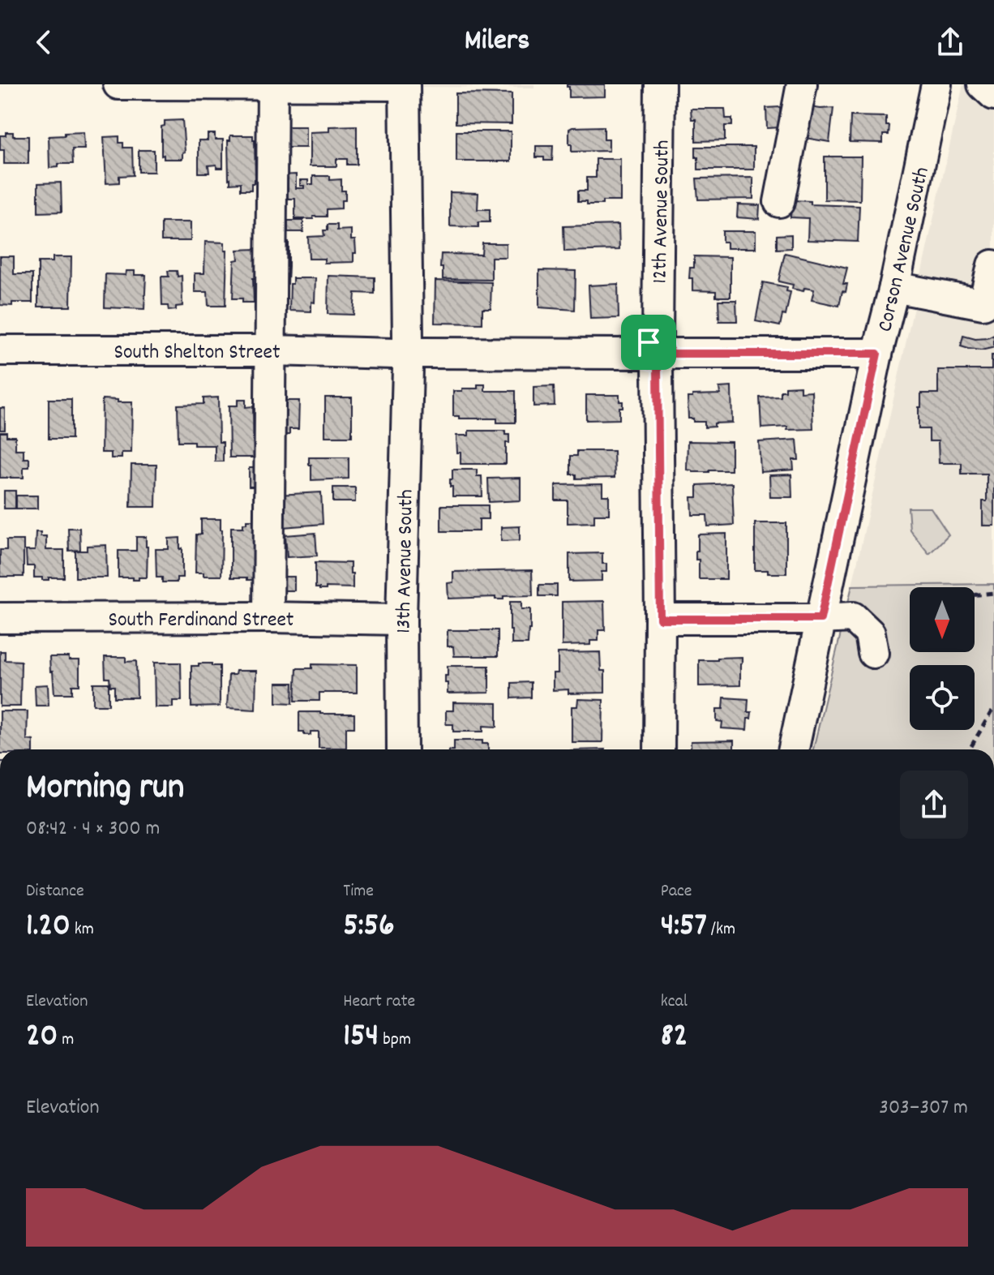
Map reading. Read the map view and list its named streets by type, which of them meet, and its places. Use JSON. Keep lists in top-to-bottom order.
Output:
{
  "streets": {
    "street": [
      "12th Avenue South",
      "Corson Avenue South",
      "South Shelton Street",
      "13th Avenue South",
      "South Ferdinand Street"
    ]
  },
  "crossings": [
    ["12th Avenue South", "South Shelton Street"],
    ["Corson Avenue South", "South Shelton Street"],
    ["South Shelton Street", "13th Avenue South"],
    ["13th Avenue South", "South Ferdinand Street"]
  ],
  "north": "bottom",
  "page": {
    "header": "Milers",
    "heading": ["Morning run", "08:42 · 4 × 300 m"],
    "stats": [
      ["Distance", "1.20 km"],
      ["Time", "5:56"],
      ["Pace", "4:57 /km"],
      ["Elevation", "20 m"],
      ["Heart rate", "154 bpm"],
      ["kcal", "82"]
    ],
    "chart": ["Elevation", "303–307 m"]
  }
}
